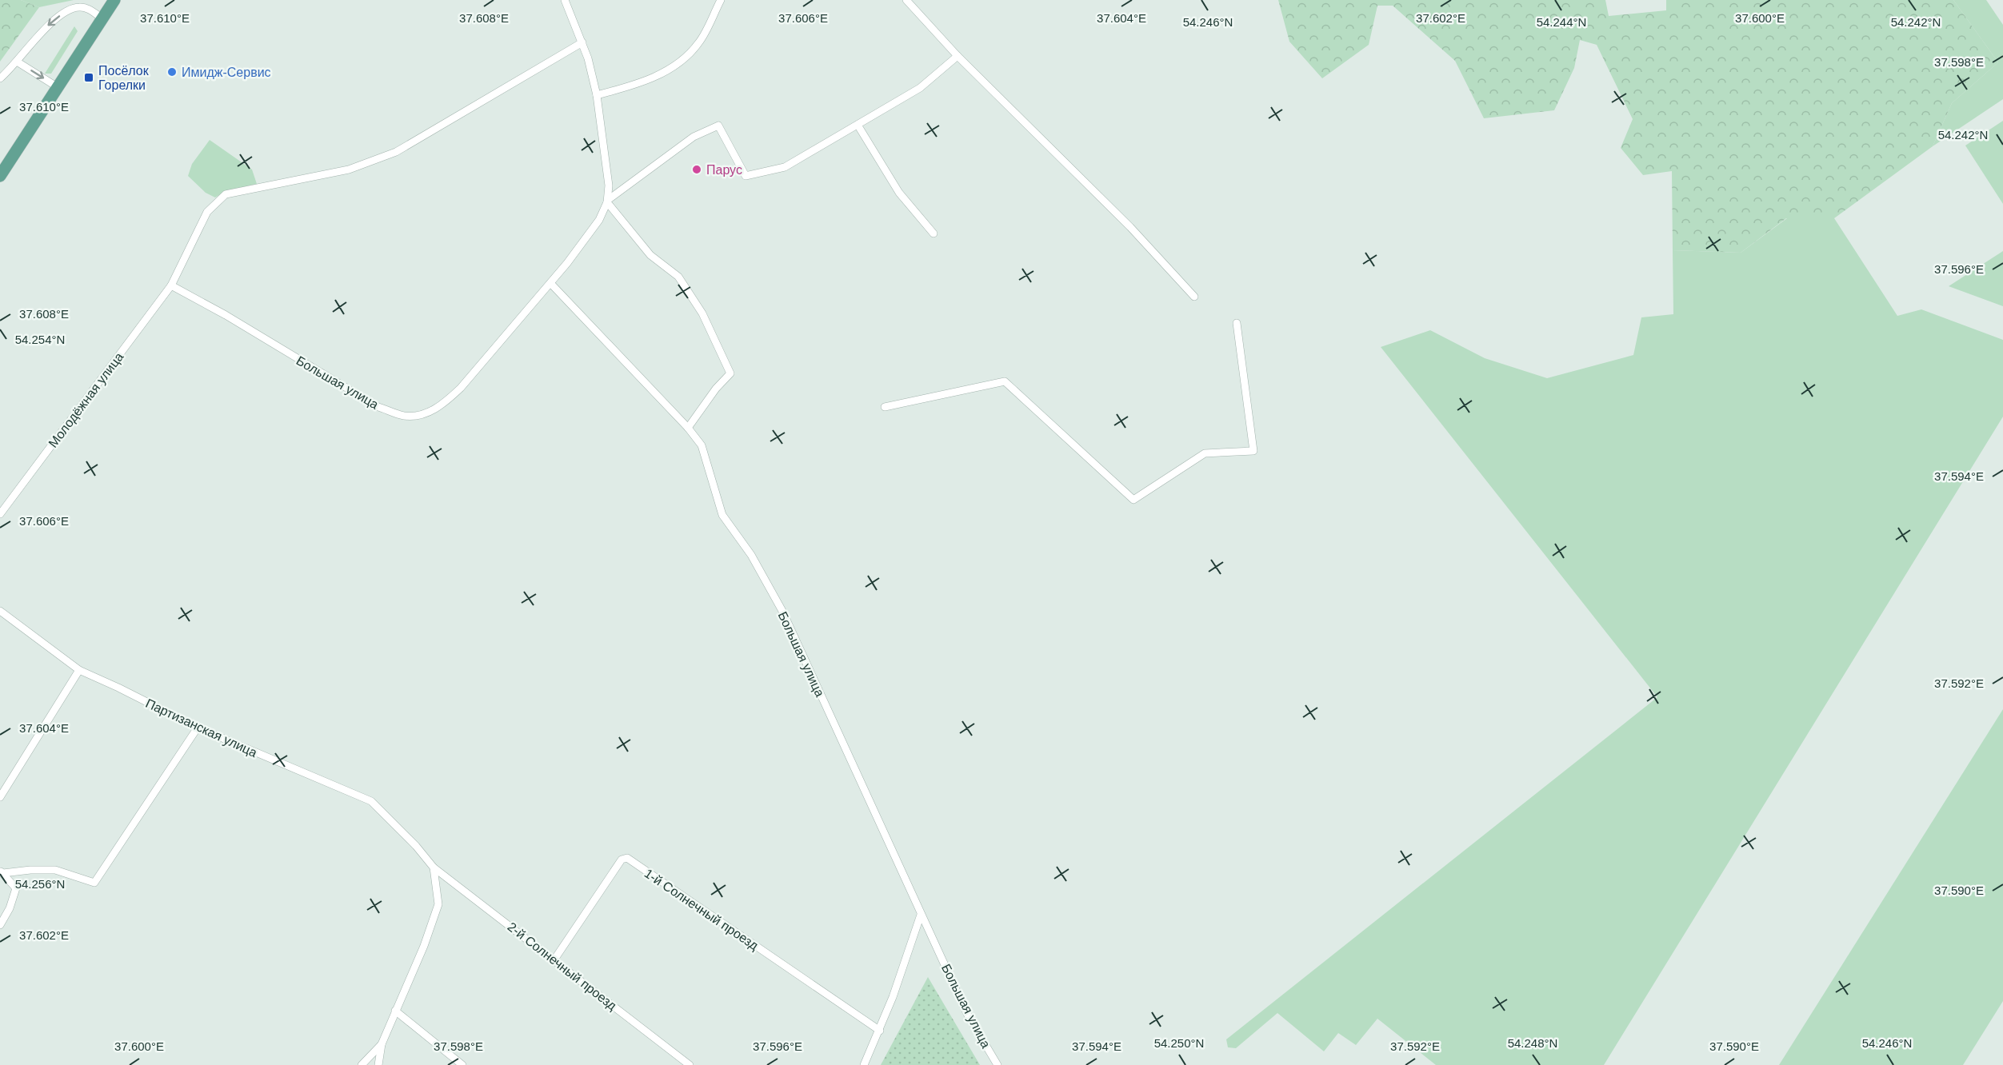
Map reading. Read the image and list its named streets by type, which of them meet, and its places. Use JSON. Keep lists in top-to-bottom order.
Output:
{
  "streets": {
    "street": [
      "Большая улица",
      "Молодёжная улица",
      "Партизанская улица",
      "1-й Солнечный проезд",
      "2-й Солнечный проезд"
    ]
  },
  "crossings": [
    ["Большая улица", "Молодёжная улица"],
    ["Партизанская улица", "2-й Солнечный проезд"],
    ["1-й Солнечный проезд", "2-й Солнечный проезд"]
  ],
  "places": {
    "other": ["Имидж-Сервис", "Парус"],
    "transit": ["Посёлок Горелки"]
  },
  "coordinates": [
    "37.610°E",
    "37.608°E",
    "37.606°E",
    "37.604°E",
    "37.602°E",
    "37.600°E",
    "54.246°N",
    "54.244°N",
    "54.242°N",
    "37.598°E",
    "37.596°E",
    "54.254°N",
    "37.594°E",
    "37.592°E",
    "54.256°N",
    "37.590°E",
    "54.250°N",
    "54.248°N"
  ]
}
